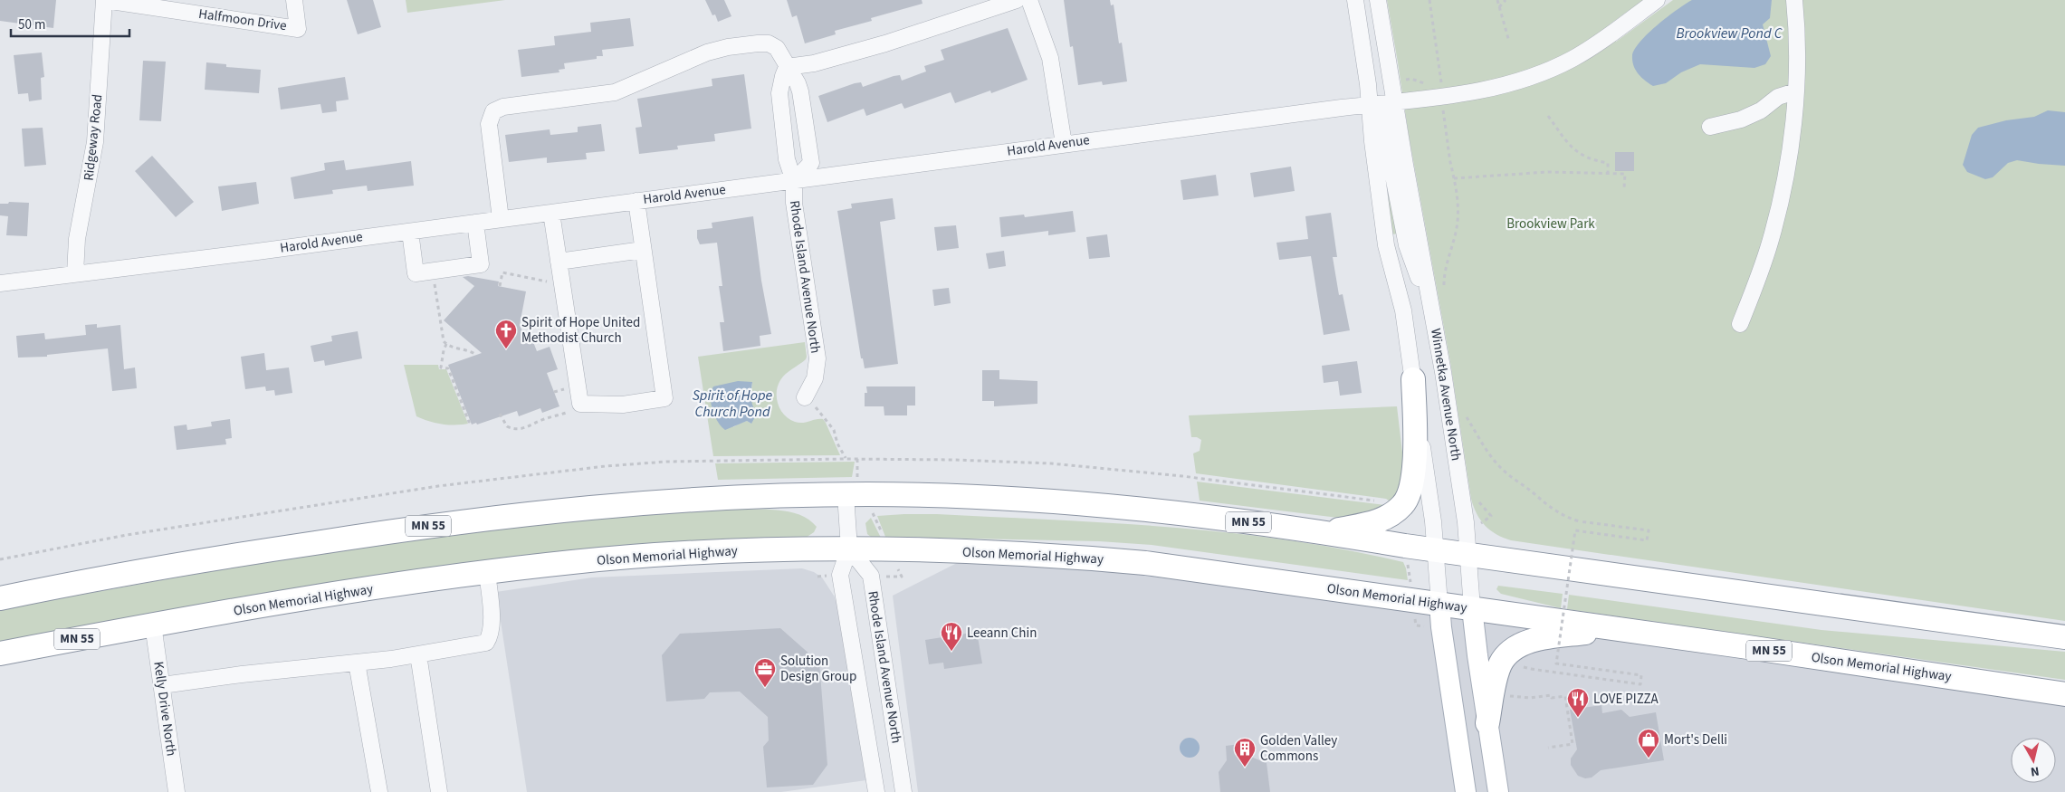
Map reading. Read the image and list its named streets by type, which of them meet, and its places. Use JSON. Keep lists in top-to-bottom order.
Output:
{
  "streets": {
    "highway": ["MN 55", "Olson Memorial Highway"],
    "main road": ["Winnetka Avenue North"],
    "street": [
      "Halfmoon Drive",
      "Ridgeway Road",
      "Harold Avenue",
      "Rhode Island Avenue North",
      "Kelly Drive North"
    ]
  },
  "crossings": [
    ["Halfmoon Drive", "Ridgeway Road"],
    ["Ridgeway Road", "Harold Avenue"],
    ["Harold Avenue", "Rhode Island Avenue North"],
    ["Harold Avenue", "Winnetka Avenue North"],
    ["Rhode Island Avenue North", "MN 55"],
    ["Rhode Island Avenue North", "Olson Memorial Highway"],
    ["Winnetka Avenue North", "MN 55"],
    ["Winnetka Avenue North", "Olson Memorial Highway"],
    ["Olson Memorial Highway", "Kelly Drive North"]
  ],
  "water": ["Brookview Pond C", "Spirit of Hope Church Pond"],
  "parks": ["Brookview Park"],
  "places": {
    "church": ["Spirit of Hope United Methodist Church"],
    "restaurant": ["Leeann Chin", "LOVE PIZZA"],
    "office": ["Solution Design Group"],
    "shop": ["Mort's Delli"],
    "building": ["Golden Valley Commons"]
  },
  "scale_bar": "50 m",
  "north": "bottom"
}
